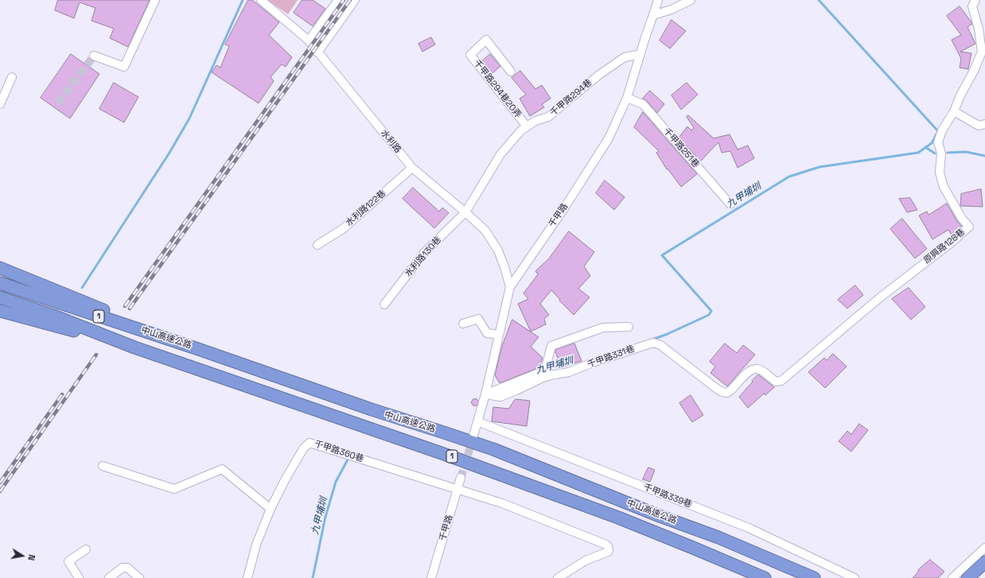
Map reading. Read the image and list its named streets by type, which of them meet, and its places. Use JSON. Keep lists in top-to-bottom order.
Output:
{
  "streets": {
    "highway": ["1", "中山高速公路"],
    "street": [
      "千甲路294巷20弄",
      "千甲路294巷",
      "水利路",
      "千甲路251巷",
      "水利路122巷",
      "千甲路",
      "原興路128巷",
      "水利路130巷",
      "千甲路331巷",
      "千甲路360巷",
      "千甲路339巷"
    ]
  },
  "crossings": [
    ["千甲路294巷20弄", "千甲路294巷"],
    ["千甲路294巷", "水利路"],
    ["千甲路294巷", "千甲路"],
    ["千甲路294巷", "水利路130巷"],
    ["水利路", "水利路122巷"],
    ["水利路", "千甲路"],
    ["水利路", "水利路130巷"],
    ["千甲路251巷", "千甲路"],
    ["千甲路", "千甲路331巷"],
    ["千甲路", "千甲路360巷"],
    ["千甲路", "千甲路339巷"],
    ["原興路128巷", "千甲路331巷"]
  ],
  "water": ["九甲埔圳"],
  "north": "right"
}
